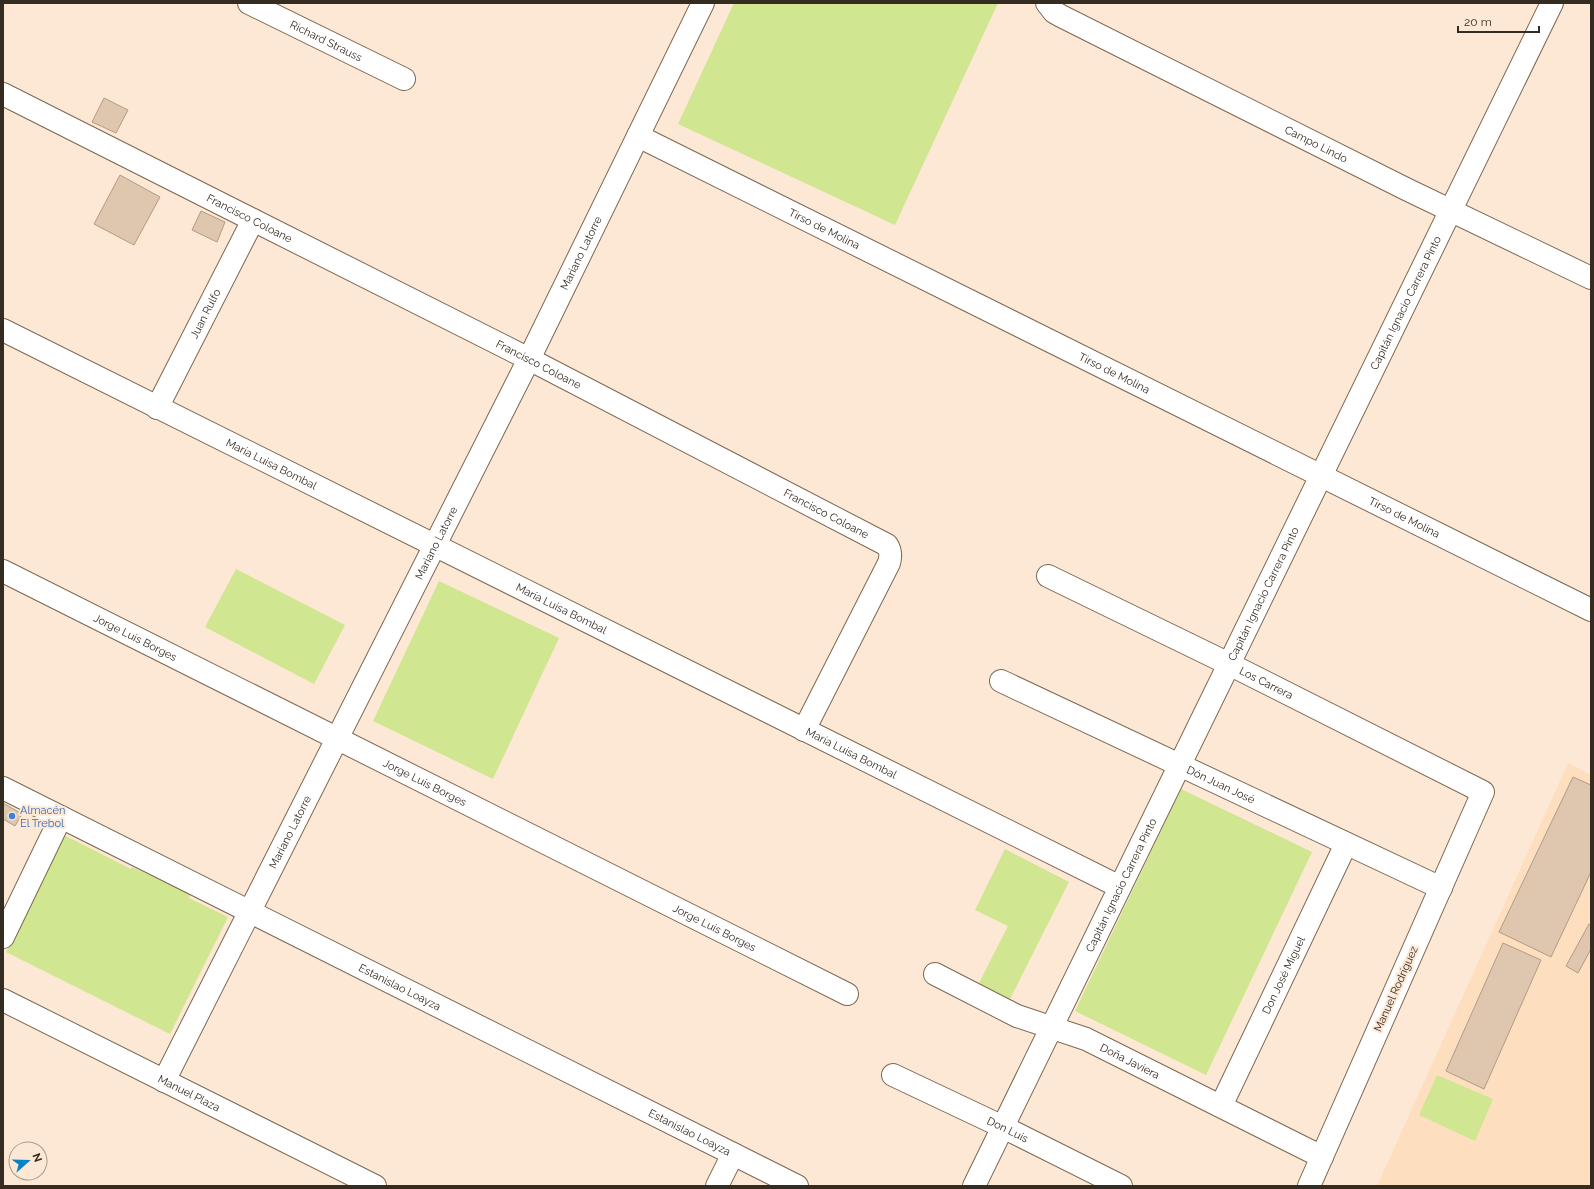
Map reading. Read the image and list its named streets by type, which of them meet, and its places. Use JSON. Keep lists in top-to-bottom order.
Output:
{
  "streets": {
    "street": [
      "Richard Strauss",
      "Campo Lindo",
      "Francisco Coloane",
      "Tirso de Molina",
      "Mariano Latorre",
      "Capitán Ignacio Carrera Pinto",
      "Juan Rulfo",
      "María Luisa Bombal",
      "Jorge Luis Borges",
      "Los Carrera",
      "Dón Juan José",
      "Don José Miguel",
      "Estanislao Loayza",
      "Manuel Rodríguez",
      "Doña Javiera",
      "Manuel Plaza",
      "Don Luis"
    ]
  },
  "crossings": [
    ["Campo Lindo", "Capitán Ignacio Carrera Pinto"],
    ["Francisco Coloane", "Mariano Latorre"],
    ["Francisco Coloane", "Juan Rulfo"],
    ["Francisco Coloane", "María Luisa Bombal"],
    ["Tirso de Molina", "Mariano Latorre"],
    ["Tirso de Molina", "Capitán Ignacio Carrera Pinto"],
    ["Mariano Latorre", "María Luisa Bombal"],
    ["Mariano Latorre", "Jorge Luis Borges"],
    ["Mariano Latorre", "Estanislao Loayza"],
    ["Mariano Latorre", "Manuel Plaza"],
    ["Capitán Ignacio Carrera Pinto", "María Luisa Bombal"],
    ["Capitán Ignacio Carrera Pinto", "Los Carrera"],
    ["Capitán Ignacio Carrera Pinto", "Dón Juan José"],
    ["Capitán Ignacio Carrera Pinto", "Doña Javiera"],
    ["Capitán Ignacio Carrera Pinto", "Don Luis"],
    ["Juan Rulfo", "María Luisa Bombal"],
    ["Los Carrera", "Manuel Rodríguez"],
    ["Dón Juan José", "Don José Miguel"],
    ["Dón Juan José", "Manuel Rodríguez"],
    ["Don José Miguel", "Doña Javiera"],
    ["Manuel Rodríguez", "Doña Javiera"]
  ],
  "places": ["Almacén El Trebol"],
  "scale_bar": "20 m",
  "north": "right"
}
